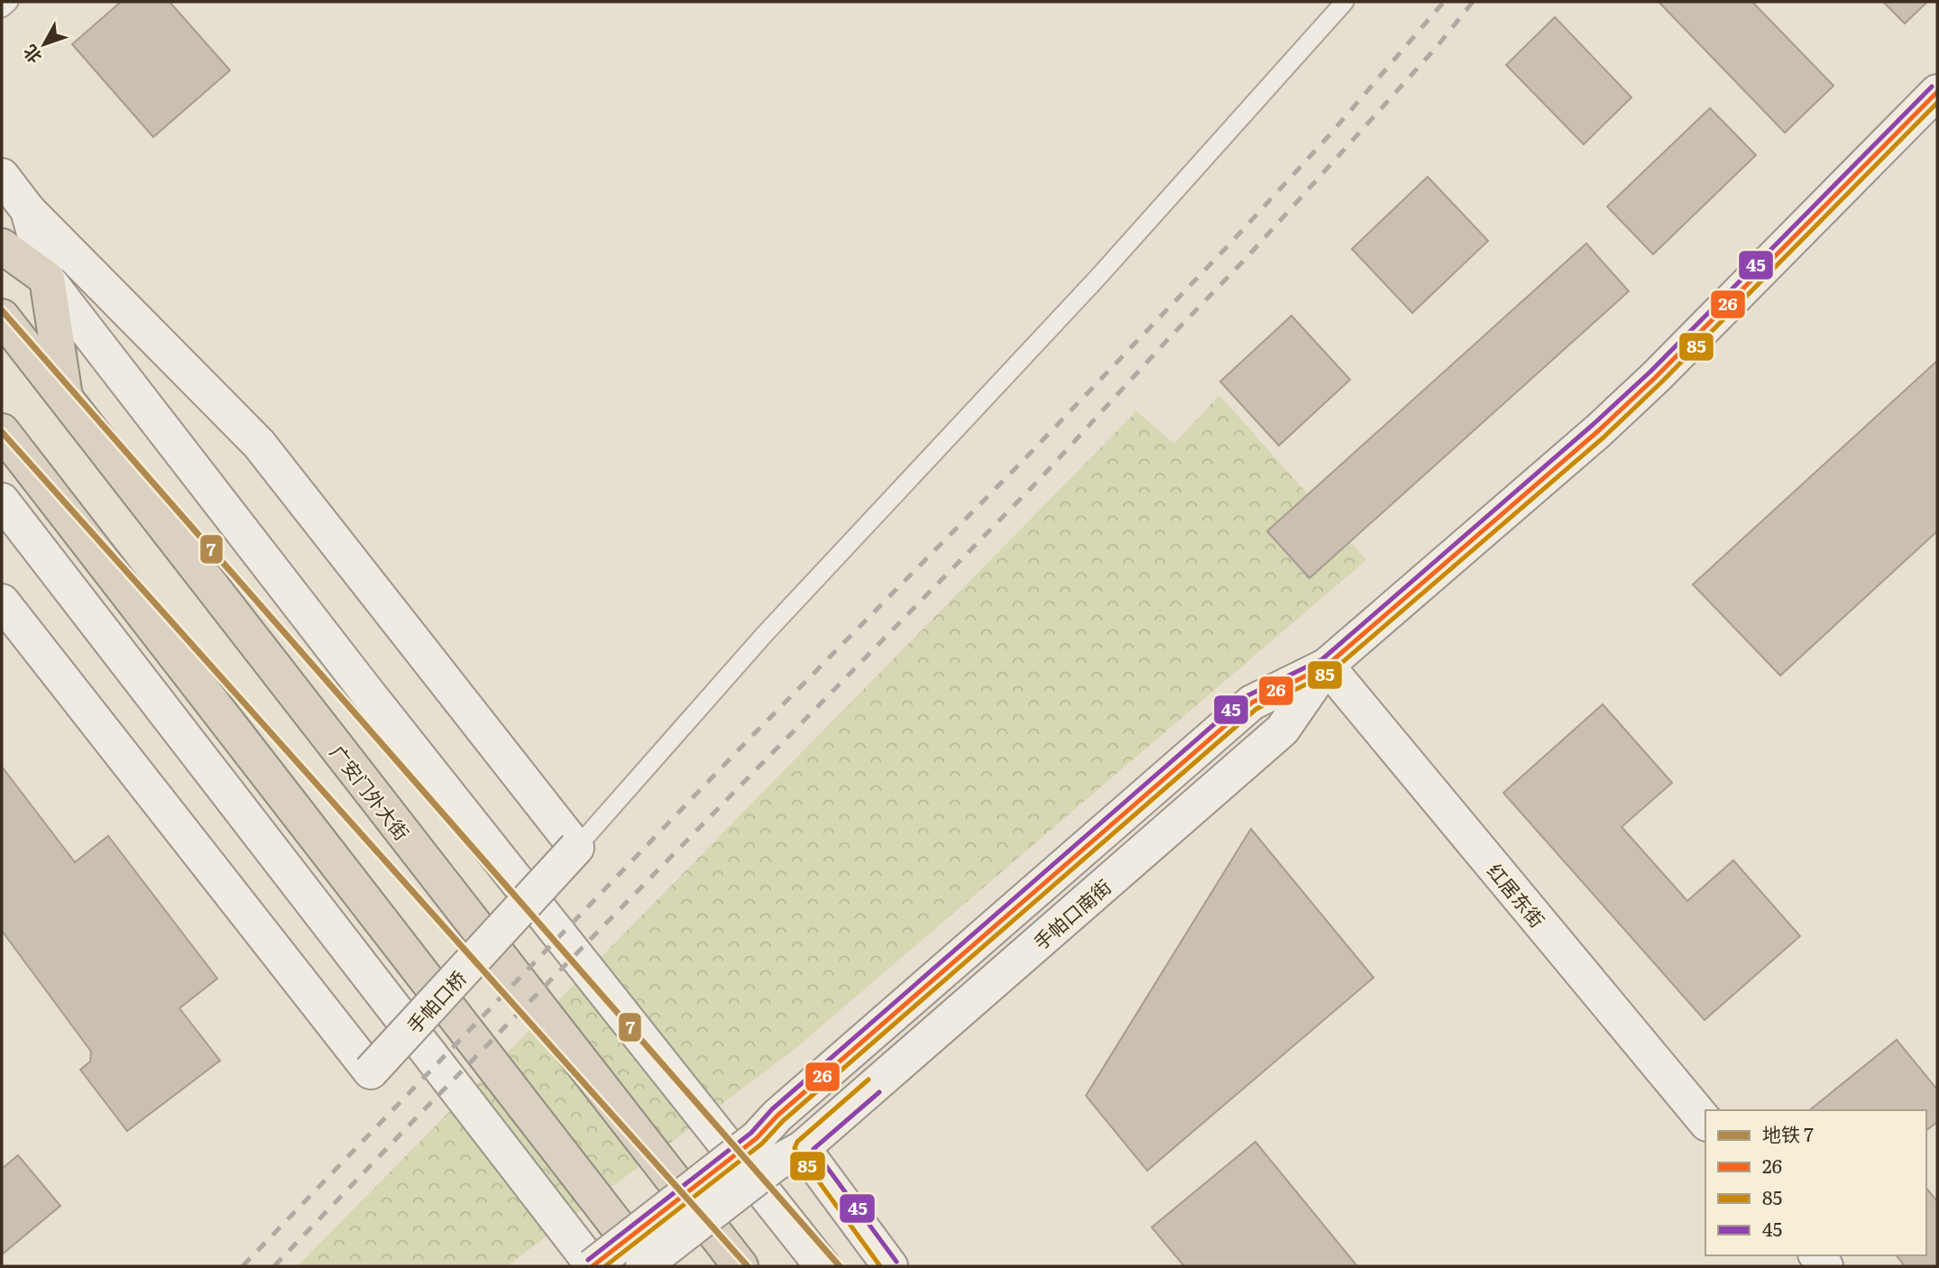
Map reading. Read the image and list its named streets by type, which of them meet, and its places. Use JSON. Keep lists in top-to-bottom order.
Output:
{
  "streets": {
    "highway": ["广安门外大街"],
    "street": ["红居东街", "手帕口南街", "手帕口桥"]
  },
  "crossings": [
    ["红居东街", "手帕口南街"]
  ],
  "lines": [
    "transit line 45",
    "transit line 26",
    "transit line 85",
    "metro line 7"
  ],
  "legend": [
    "地铁 7",
    "26",
    "85",
    "45"
  ],
  "north": "bottom left"
}
